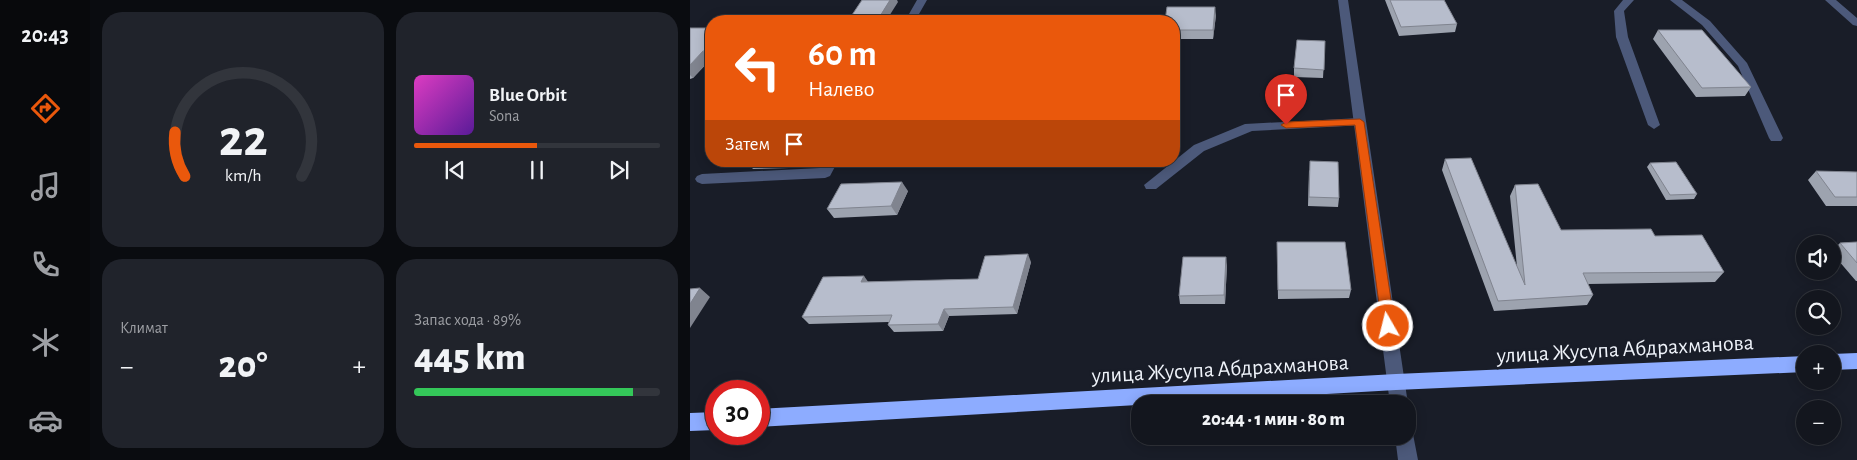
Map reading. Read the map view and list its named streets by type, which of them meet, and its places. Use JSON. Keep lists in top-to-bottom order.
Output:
{
  "streets": {
    "highway": ["улица Жусупа Абдрахманова"]
  },
  "page": {
    "tabs": "20:43",
    "turn": ["60 m", "Налево"],
    "song": ["Blue Orbit", "Sona"],
    "then": "Затем",
    "map_buttons": ["+", "−"],
    "tile": [
      "Климат",
      ["Запас хода · 89%", "445 km"]
    ],
    "heat": ["−", "20°", "+"],
    "limit": "30",
    "trip": "20:44 · 1 мин · 80 m",
    "gauge": ["22", "km/h"]
  }
}
